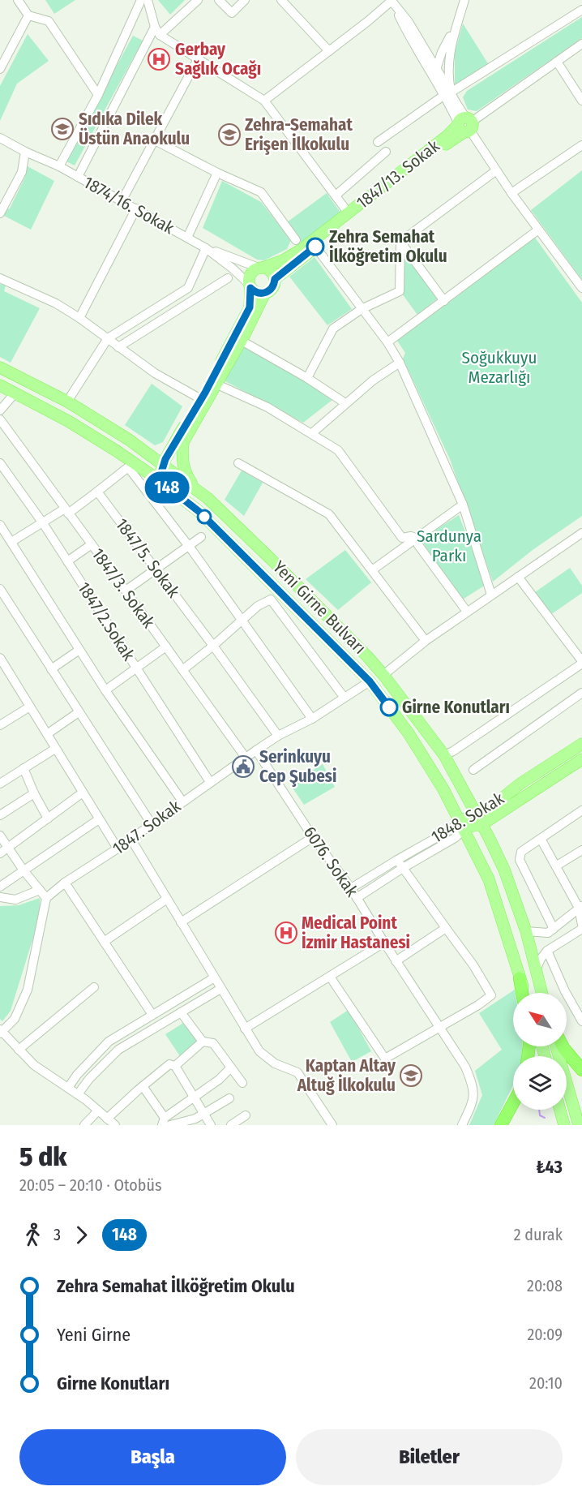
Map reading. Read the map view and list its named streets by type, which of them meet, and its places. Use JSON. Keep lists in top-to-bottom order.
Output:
{
  "streets": {
    "main road": ["1847/13. Sokak", "Yeni Girne Bulvarı", "1848. Sokak"],
    "street": [
      "1874/16. Sokak",
      "1847/5. Sokak",
      "1847/3. Sokak",
      "1847/2.Sokak",
      "1847. Sokak",
      "6076. Sokak"
    ]
  },
  "crossings": [
    ["1847/13. Sokak", "1874/16. Sokak"],
    ["1847/5. Sokak", "1847. Sokak"],
    ["1847/3. Sokak", "1847. Sokak"],
    ["Yeni Girne Bulvarı", "1848. Sokak"],
    ["Yeni Girne Bulvarı", "1847. Sokak"],
    ["1847/2.Sokak", "1847. Sokak"],
    ["1848. Sokak", "6076. Sokak"],
    ["1847. Sokak", "6076. Sokak"]
  ],
  "parks": ["Soğukkuyu Mezarlığı", "Sardunya Parkı"],
  "places": {
    "hospital": ["Gerbay Sağlık Ocağı", "Medical Point İzmir Hastanesi"],
    "school or university": ["Sıdıka Dilek Üstün Anaokulu", "Zehra-Semahat Erişen İlkokulu", "Kaptan Altay Altuğ İlkokulu"],
    "other": ["Zehra Semahat İlköğretim Okulu", "Girne Konutları"],
    "public building": ["Serinkuyu Cep Şubesi"]
  },
  "lines": ["bus line 148"],
  "north": "top left",
  "page": {
    "on_map": "148",
    "heading": ["5 dk", "20:05 – 20:10 · Otobüs", "₺43"],
    "legs": ["3", "148", "2 durak"],
    "list": [
      {
        "name": "Zehra Semahat İlköğretim Okulu",
        "value": "20:08"
      },
      {
        "name": "Yeni Girne",
        "value": "20:09"
      },
      {
        "name": "Girne Konutları",
        "value": "20:10"
      }
    ],
    "buttons": ["Başla", "Biletler"]
  }
}
